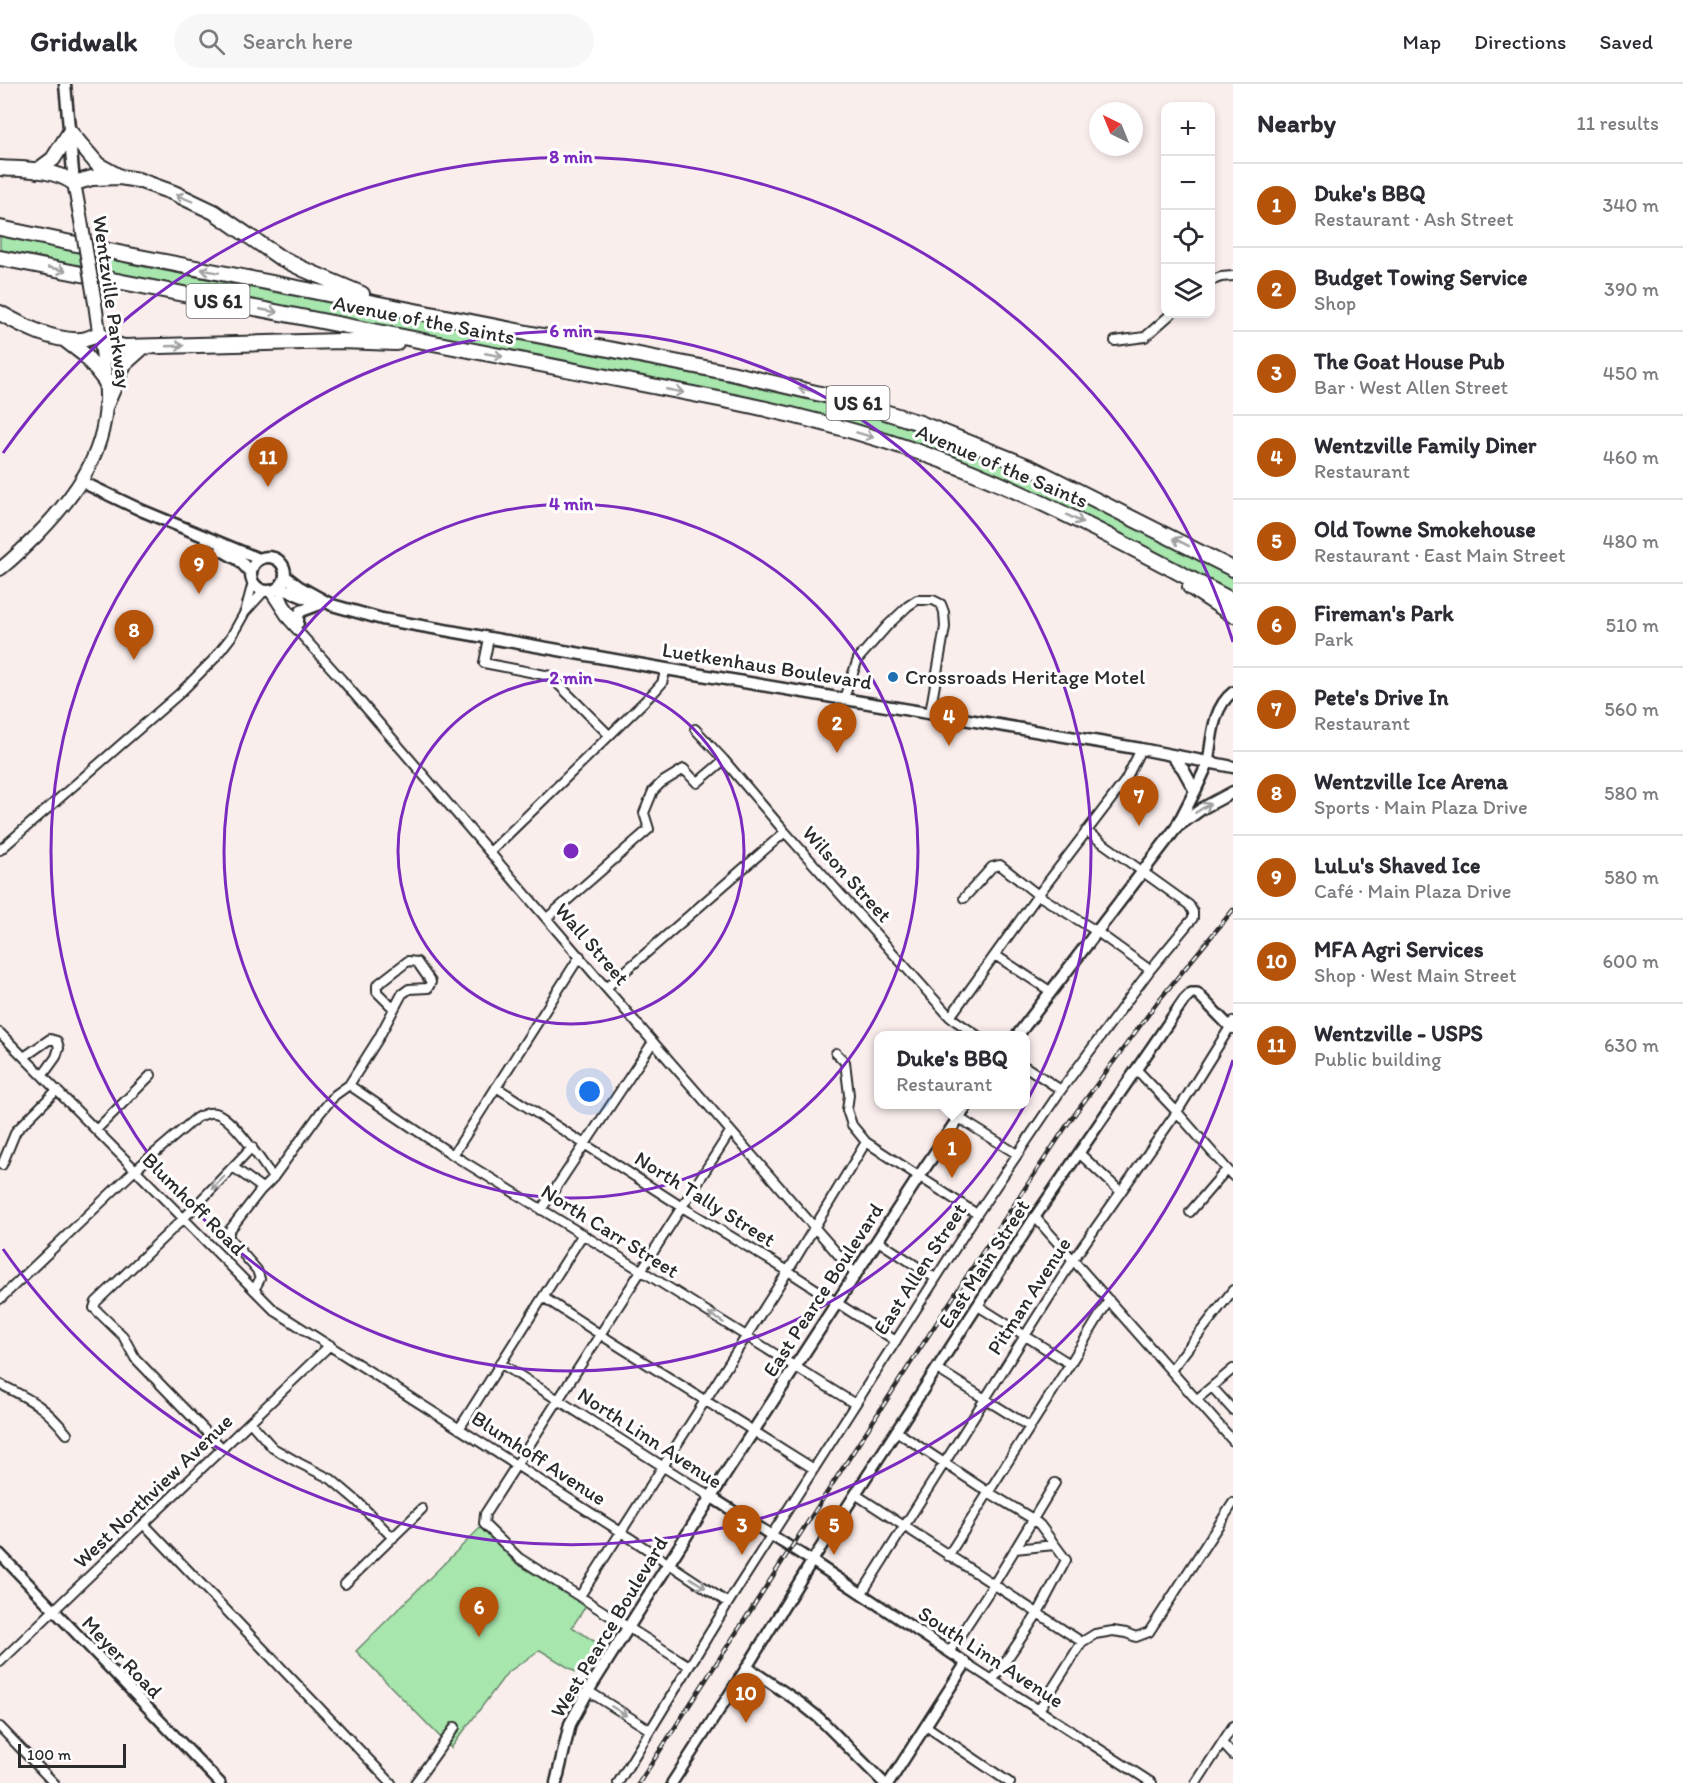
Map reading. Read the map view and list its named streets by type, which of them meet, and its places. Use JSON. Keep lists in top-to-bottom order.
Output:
{
  "streets": {
    "highway": ["US 61", "Avenue of the Saints"],
    "main road": [
      "Wentzville Parkway",
      "Luetkenhaus Boulevard",
      "East Pearce Boulevard",
      "West Pearce Boulevard"
    ],
    "street": [
      "Wilson Street",
      "Wall Street",
      "North Tally Street",
      "Blumhoff Road",
      "North Carr Street",
      "East Main Street",
      "East Allen Street",
      "Pitman Avenue",
      "North Linn Avenue",
      "Blumhoff Avenue",
      "West Northview Avenue",
      "Meyer Road",
      "South Linn Avenue"
    ]
  },
  "crossings": [
    ["Luetkenhaus Boulevard", "Wall Street"],
    ["Wall Street", "East Pearce Boulevard"],
    ["North Tally Street", "East Allen Street"],
    ["North Tally Street", "East Pearce Boulevard"],
    ["Blumhoff Road", "Blumhoff Avenue"],
    ["Blumhoff Road", "West Northview Avenue"],
    ["North Carr Street", "East Allen Street"],
    ["North Carr Street", "East Pearce Boulevard"],
    ["East Main Street", "Pitman Avenue"],
    ["East Main Street", "North Linn Avenue"],
    ["East Main Street", "South Linn Avenue"],
    ["East Allen Street", "North Linn Avenue"],
    ["East Allen Street", "Blumhoff Avenue"],
    ["East Pearce Boulevard", "North Linn Avenue"],
    ["East Pearce Boulevard", "West Pearce Boulevard"],
    ["Pitman Avenue", "South Linn Avenue"],
    ["North Linn Avenue", "West Pearce Boulevard"],
    ["North Linn Avenue", "South Linn Avenue"],
    ["Blumhoff Avenue", "West Northview Avenue"],
    ["Blumhoff Avenue", "West Pearce Boulevard"],
    ["West Northview Avenue", "Meyer Road"]
  ],
  "places": ["Crossroads Heritage Motel"],
  "scale_bar": "100 m",
  "north": "top left",
  "page": {
    "header": "Gridwalk",
    "search": "Search here",
    "nav": ["Map", "Directions", "Saved"],
    "heading": ["Nearby", "11 results"],
    "map_buttons": ["+", "−"],
    "list": [
      {
        "mark": "1",
        "name": "Duke's BBQ",
        "note": "Restaurant · Ash Street",
        "value": "340 m"
      },
      {
        "mark": "2",
        "name": "Budget Towing Service",
        "note": "Shop",
        "value": "390 m"
      },
      {
        "mark": "3",
        "name": "The Goat House Pub",
        "note": "Bar · West Allen Street",
        "value": "450 m"
      },
      {
        "mark": "4",
        "name": "Wentzville Family Diner",
        "note": "Restaurant",
        "value": "460 m"
      },
      {
        "mark": "5",
        "name": "Old Towne Smokehouse",
        "note": "Restaurant · East Main Street",
        "value": "480 m"
      },
      {
        "mark": "6",
        "name": "Fireman's Park",
        "note": "Park",
        "value": "510 m"
      },
      {
        "mark": "7",
        "name": "Pete's Drive In",
        "note": "Restaurant",
        "value": "560 m"
      },
      {
        "mark": "8",
        "name": "Wentzville Ice Arena",
        "note": "Sports · Main Plaza Drive",
        "value": "580 m"
      },
      {
        "mark": "9",
        "name": "LuLu's Shaved Ice",
        "note": "Café · Main Plaza Drive",
        "value": "580 m"
      },
      {
        "mark": "10",
        "name": "MFA Agri Services",
        "note": "Shop · West Main Street",
        "value": "600 m"
      },
      {
        "mark": "11",
        "name": "Wentzville - USPS",
        "note": "Public building",
        "value": "630 m"
      }
    ],
    "pins": [
      "11",
      "9",
      "8",
      "4",
      "2",
      "7",
      "1",
      "3",
      "5",
      "6",
      "10"
    ],
    "popup": ["Duke's BBQ", "Restaurant"],
    "scale": "100 m"
  },
  "rings": [
    "8 min",
    "6 min",
    "4 min",
    "2 min"
  ]
}
